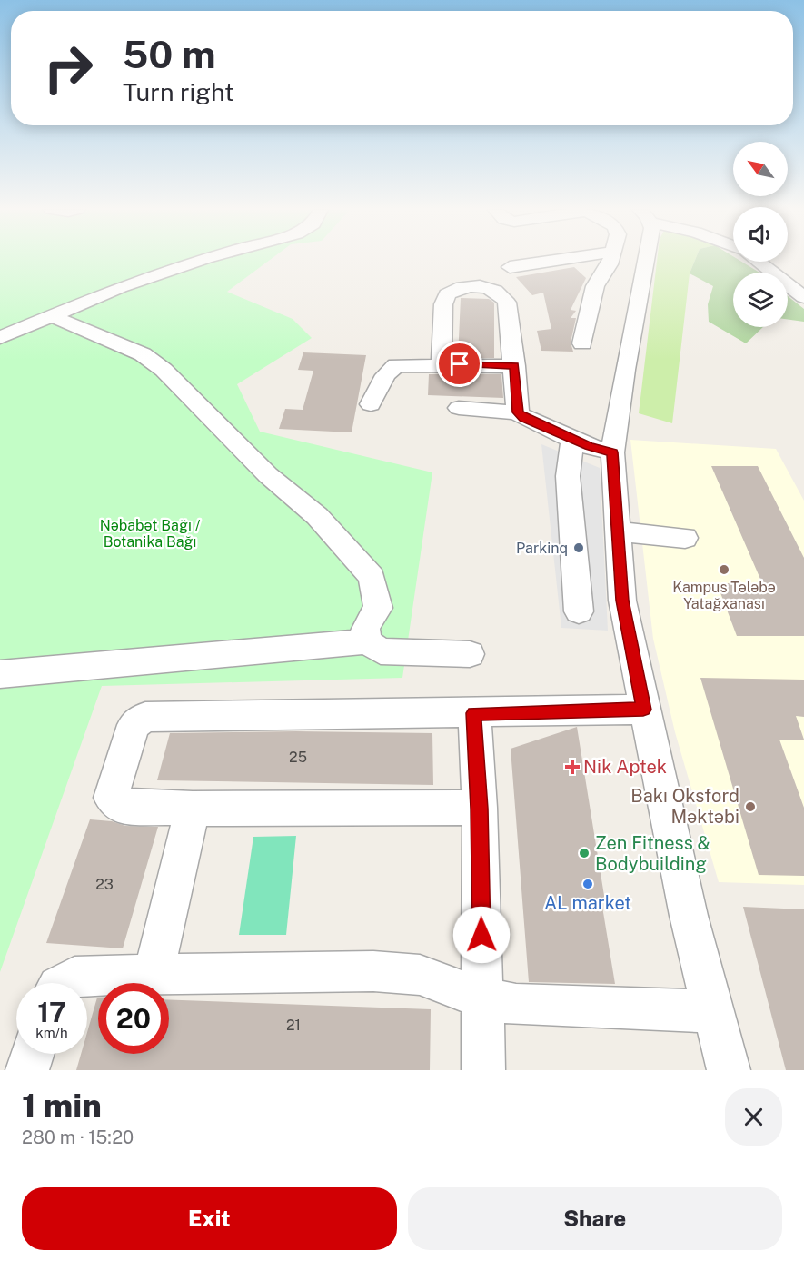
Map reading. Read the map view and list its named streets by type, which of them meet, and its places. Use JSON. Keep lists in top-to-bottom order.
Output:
{
  "parks": ["Nəbabət Bağı / Botanika Bağı"],
  "places": {
    "other": [
      "Parkinq",
      "Kampus Tələbə Yatağxanası",
      "Bakı Oksford Məktəbi",
      "Zen Fitness & Bodybuilding",
      "AL market"
    ],
    "health": ["Nik Aptek"]
  },
  "house_numbers": ["25", "23", "21"],
  "north": "top left",
  "page": {
    "turn": ["50 m", "Turn right"],
    "speed": "17 km/h",
    "limit": "20",
    "heading": ["1 min", "280 m · 15:20"],
    "buttons": ["Exit", "Share"]
  }
}
